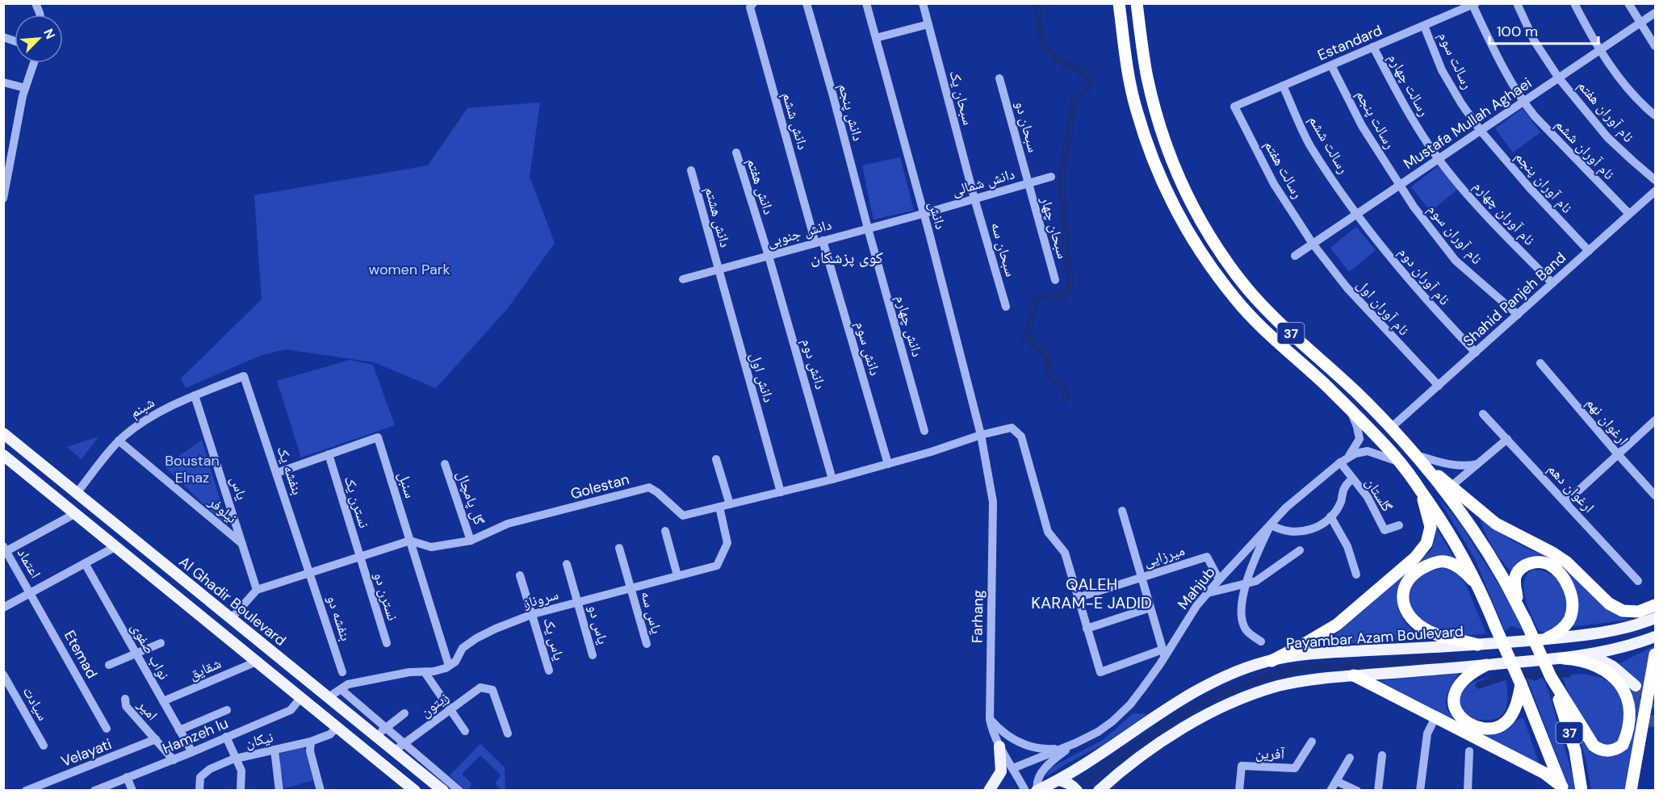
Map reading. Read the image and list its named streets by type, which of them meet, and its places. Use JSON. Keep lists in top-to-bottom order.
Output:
{
  "streets": {
    "highway": ["37"],
    "main road": ["Al Ghadir Boulevard", "Payambar Azam Boulevard"],
    "street": [
      "Estandard",
      "رسالت سوم",
      "رسالت چهارم",
      "سبحان یک",
      "نام آوران هفتم",
      "دانش پنجم",
      "رسالت پنجم",
      "دانش ششم",
      "Mustafa Mullah Aghaei",
      "سبحان دو",
      "رسالت ششم",
      "نام آوران ششم",
      "رسالت هفتم",
      "دانش شمالی",
      "نام آوران پنجم",
      "دانش هفتم",
      "نام آوران چهارم",
      "دانش",
      "دانش هشتم",
      "سبحان چهار",
      "دانش جنوبی",
      "نام آوران سوم",
      "سبحان سه",
      "نام آوران دوم",
      "Shahid Panjeh Band",
      "نام آوران اول",
      "دانش چهارم",
      "دانش سوم",
      "دانش دوم",
      "دانش اول",
      "شبنم",
      "ارغوان نهم",
      "بنفشه یک",
      "سنبل",
      "Golestan",
      "یاس",
      "ارغوان دهم",
      "گلستان",
      "گل پامچال",
      "نسترن یک",
      "نیلوفر",
      "میرزایی",
      "اعتماد",
      "Mahjub",
      "نسترن دو",
      "سروناز",
      "یاس سه",
      "Farhang",
      "بنفشه دو",
      "یاس دو",
      "یاس یک",
      "نواب صفوی",
      "Etemad",
      "شقایق",
      "سیادت",
      "زیتون",
      "امیر",
      "Hamzeh lu",
      "نیکان",
      "Velayati",
      "آفرین"
    ]
  },
  "crossings": [
    ["Estandard", "رسالت سوم"],
    ["Estandard", "رسالت چهارم"],
    ["Estandard", "رسالت پنجم"],
    ["Estandard", "رسالت ششم"],
    ["Estandard", "نام آوران ششم"],
    ["Estandard", "رسالت هفتم"],
    ["رسالت سوم", "Mustafa Mullah Aghaei"],
    ["رسالت سوم", "نام آوران پنجم"],
    ["رسالت چهارم", "Mustafa Mullah Aghaei"],
    ["رسالت چهارم", "نام آوران چهارم"],
    ["سبحان یک", "دانش شمالی"],
    ["سبحان یک", "سبحان سه"],
    ["نام آوران هفتم", "Mustafa Mullah Aghaei"],
    ["دانش پنجم", "دانش جنوبی"],
    ["دانش پنجم", "دانش چهارم"],
    ["رسالت پنجم", "Mustafa Mullah Aghaei"],
    ["رسالت پنجم", "نام آوران سوم"],
    ["دانش ششم", "دانش جنوبی"],
    ["دانش ششم", "دانش سوم"],
    ["Mustafa Mullah Aghaei", "رسالت ششم"],
    ["Mustafa Mullah Aghaei", "نام آوران ششم"],
    ["Mustafa Mullah Aghaei", "رسالت هفتم"],
    ["Mustafa Mullah Aghaei", "نام آوران پنجم"],
    ["Mustafa Mullah Aghaei", "نام آوران چهارم"],
    ["Mustafa Mullah Aghaei", "نام آوران سوم"],
    ["Mustafa Mullah Aghaei", "نام آوران دوم"],
    ["Mustafa Mullah Aghaei", "نام آوران اول"],
    ["سبحان دو", "دانش شمالی"],
    ["سبحان دو", "سبحان چهار"],
    ["رسالت ششم", "نام آوران دوم"],
    ["نام آوران ششم", "Shahid Panjeh Band"],
    ["رسالت هفتم", "نام آوران اول"],
    ["دانش شمالی", "دانش"],
    ["دانش شمالی", "سبحان چهار"],
    ["دانش شمالی", "دانش جنوبی"],
    ["دانش شمالی", "سبحان سه"],
    ["نام آوران پنجم", "Shahid Panjeh Band"],
    ["دانش هفتم", "دانش جنوبی"],
    ["دانش هفتم", "دانش دوم"],
    ["نام آوران چهارم", "Shahid Panjeh Band"],
    ["دانش", "دانش جنوبی"],
    ["دانش", "Golestan"],
    ["دانش", "Farhang"],
    ["دانش هشتم", "دانش جنوبی"],
    ["دانش هشتم", "دانش اول"],
    ["دانش جنوبی", "دانش چهارم"],
    ["دانش جنوبی", "دانش سوم"],
    ["دانش جنوبی", "دانش دوم"],
    ["دانش جنوبی", "دانش اول"],
    ["نام آوران سوم", "Shahid Panjeh Band"],
    ["نام آوران دوم", "Shahid Panjeh Band"],
    ["Shahid Panjeh Band", "نام آوران اول"],
    ["Shahid Panjeh Band", "37"],
    ["دانش سوم", "Golestan"],
    ["دانش دوم", "Golestan"],
    ["دانش اول", "Golestan"],
    ["شبنم", "بنفشه یک"],
    ["شبنم", "یاس"],
    ["شبنم", "نیلوفر"],
    ["شبنم", "Al Ghadir Boulevard"],
    ["بنفشه یک", "بنفشه دو"],
    ["سنبل", "Golestan"],
    ["سنبل", "نسترن یک"],
    ["سنبل", "سروناز"],
    ["Golestan", "گل پامچال"],
    ["Golestan", "میرزایی"],
    ["Golestan", "سروناز"],
    ["Golestan", "Farhang"],
    ["یاس", "نیلوفر"],
    ["گلستان", "Mahjub"],
    ["نسترن یک", "نسترن دو"],
    ["میرزایی", "Mahjub"],
    ["اعتماد", "Etemad"],
    ["سروناز", "یاس سه"],
    ["سروناز", "یاس دو"],
    ["سروناز", "یاس یک"],
    ["Al Ghadir Boulevard", "شقایق"],
    ["Al Ghadir Boulevard", "زیتون"],
    ["Al Ghadir Boulevard", "Hamzeh lu"],
    ["Al Ghadir Boulevard", "نیکان"],
    ["نواب صفوی", "شقایق"],
    ["نواب صفوی", "Hamzeh lu"],
    ["امیر", "Hamzeh lu"],
    ["امیر", "Velayati"]
  ],
  "districts": ["کوی پزشکان", "QALEH KARAM-E JADID"],
  "parks": ["women Park", "Boustan Elnaz"],
  "scale_bar": "100 m",
  "north": "top right"
}
